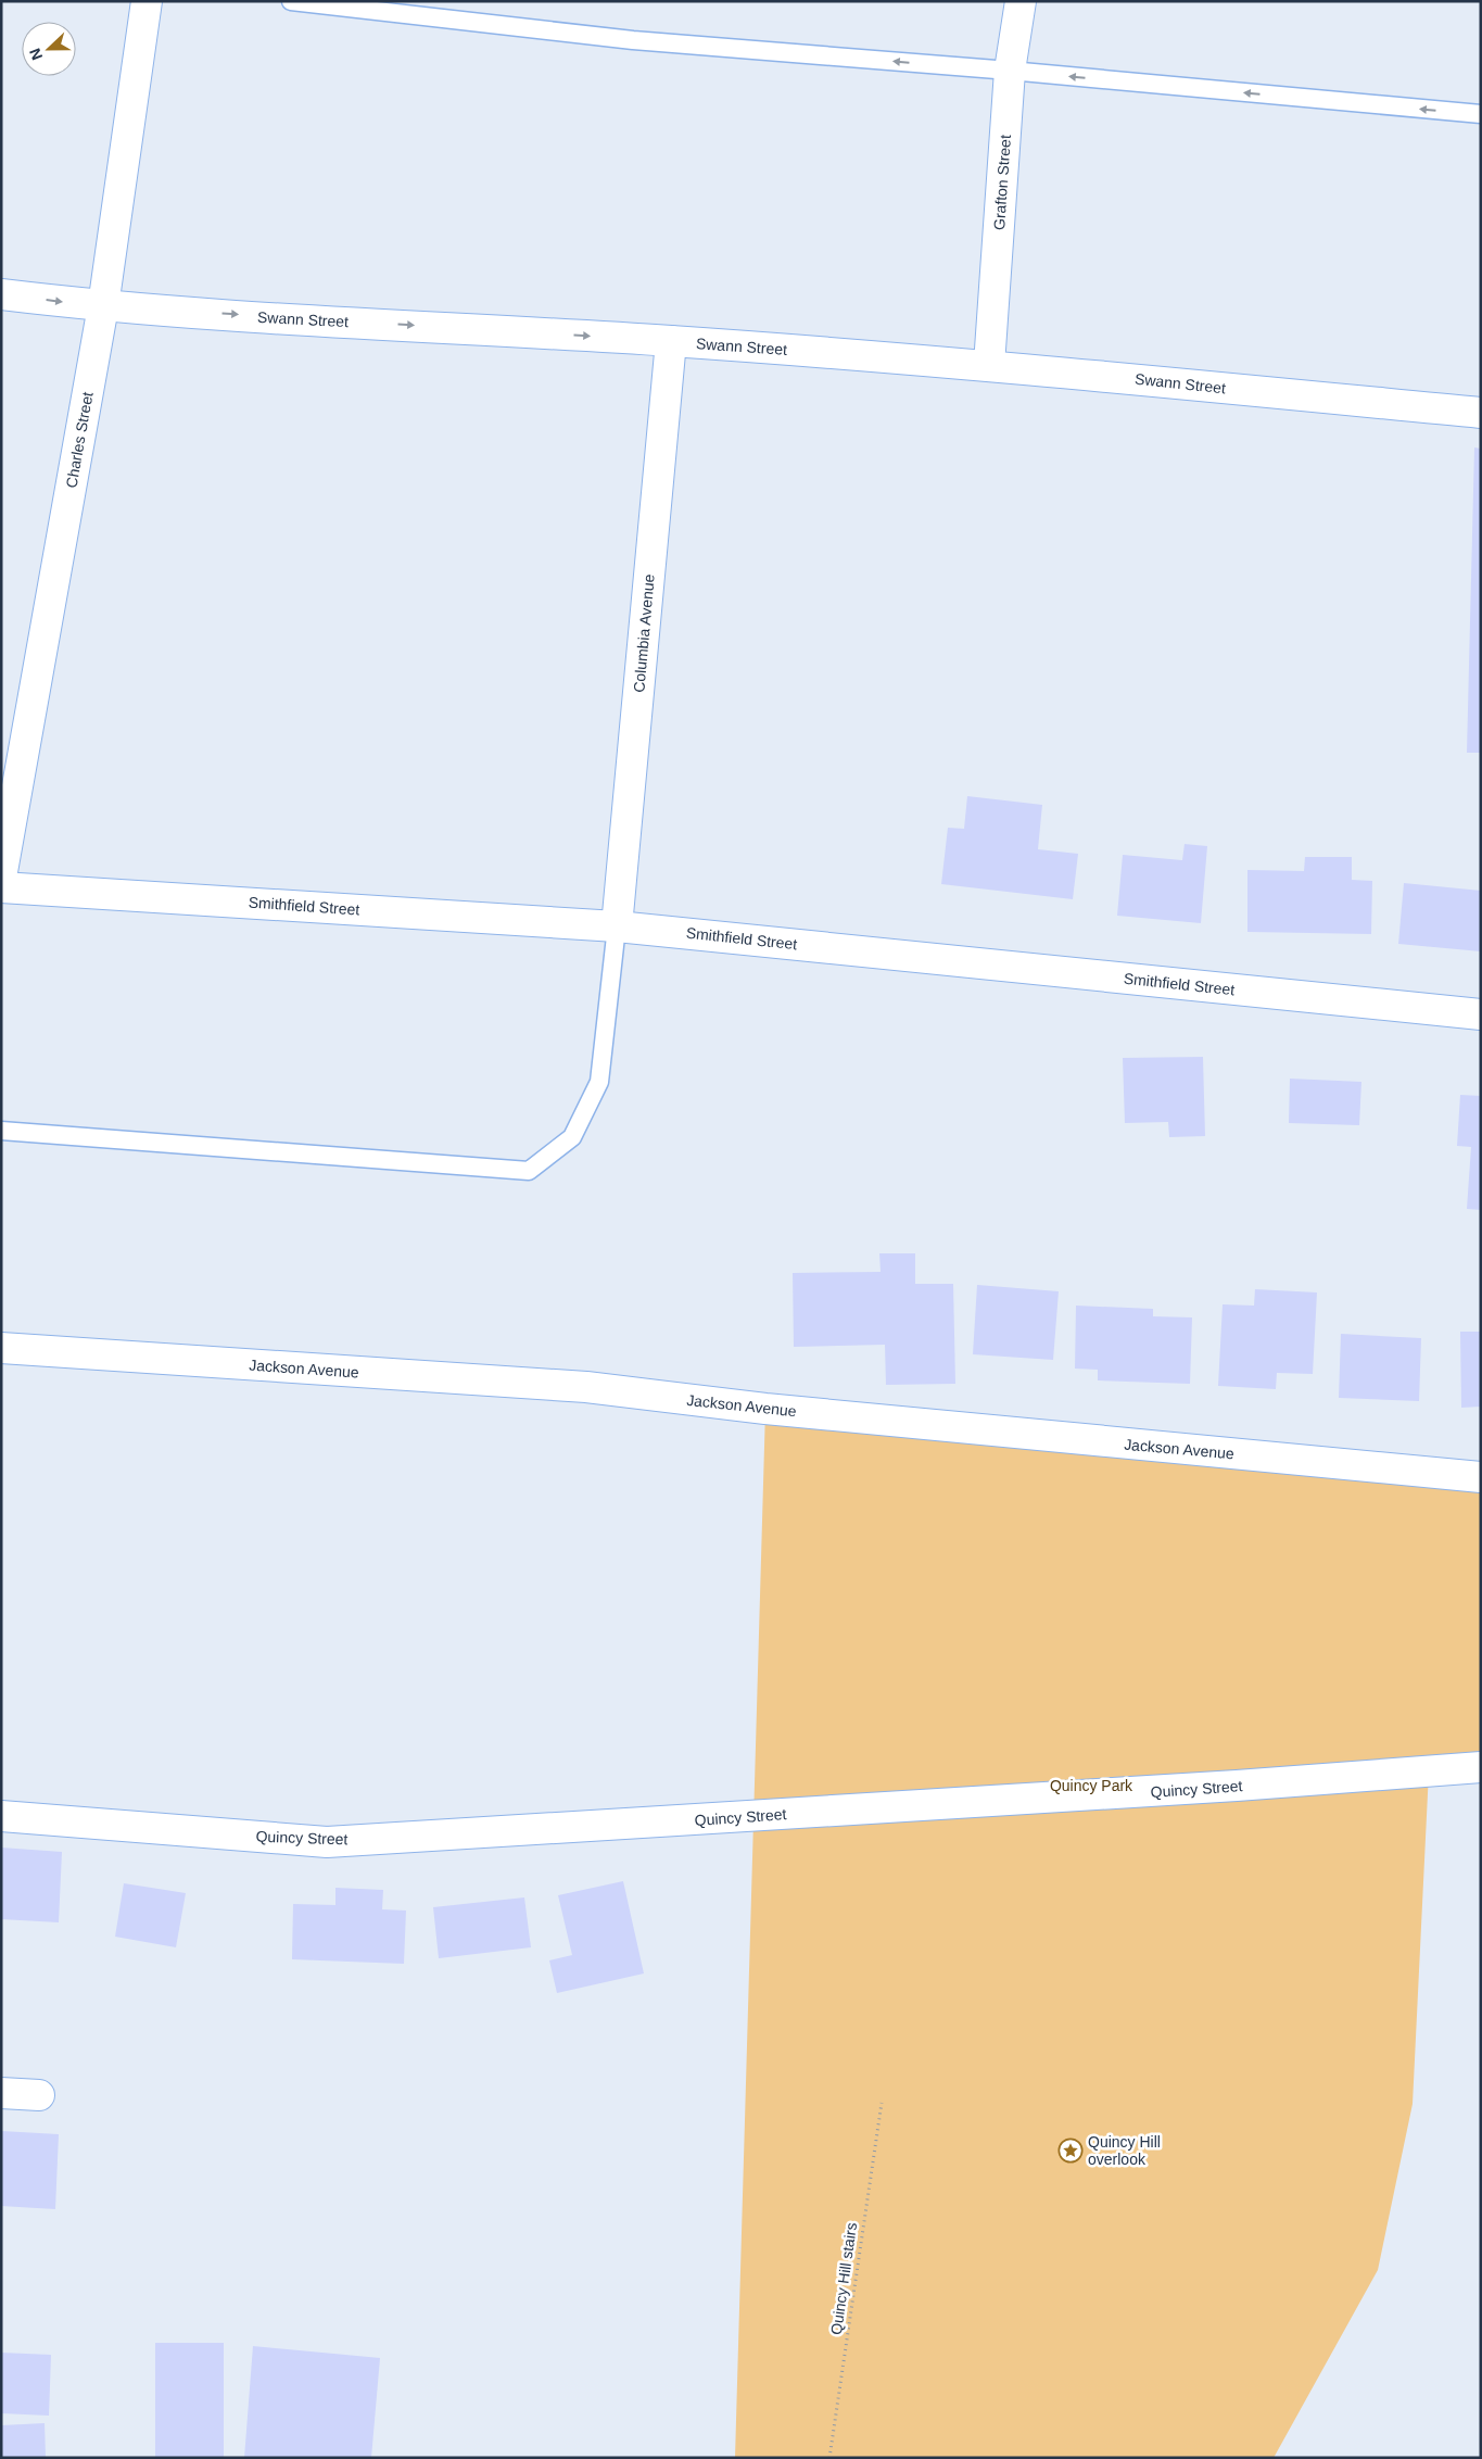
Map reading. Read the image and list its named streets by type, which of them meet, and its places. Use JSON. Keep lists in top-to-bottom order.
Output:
{
  "streets": {
    "street": [
      "Grafton Street",
      "Swann Street",
      "Charles Street",
      "Columbia Avenue",
      "Smithfield Street",
      "Jackson Avenue",
      "Quincy Street"
    ],
    "path": ["Quincy Hill stairs"]
  },
  "crossings": [
    ["Grafton Street", "Swann Street"],
    ["Swann Street", "Charles Street"],
    ["Swann Street", "Columbia Avenue"],
    ["Columbia Avenue", "Smithfield Street"]
  ],
  "one_way": ["Swann Street"],
  "parks": ["Quincy Park"],
  "places": {
    "place": ["Quincy Hill overlook"]
  },
  "north": "left"
}
